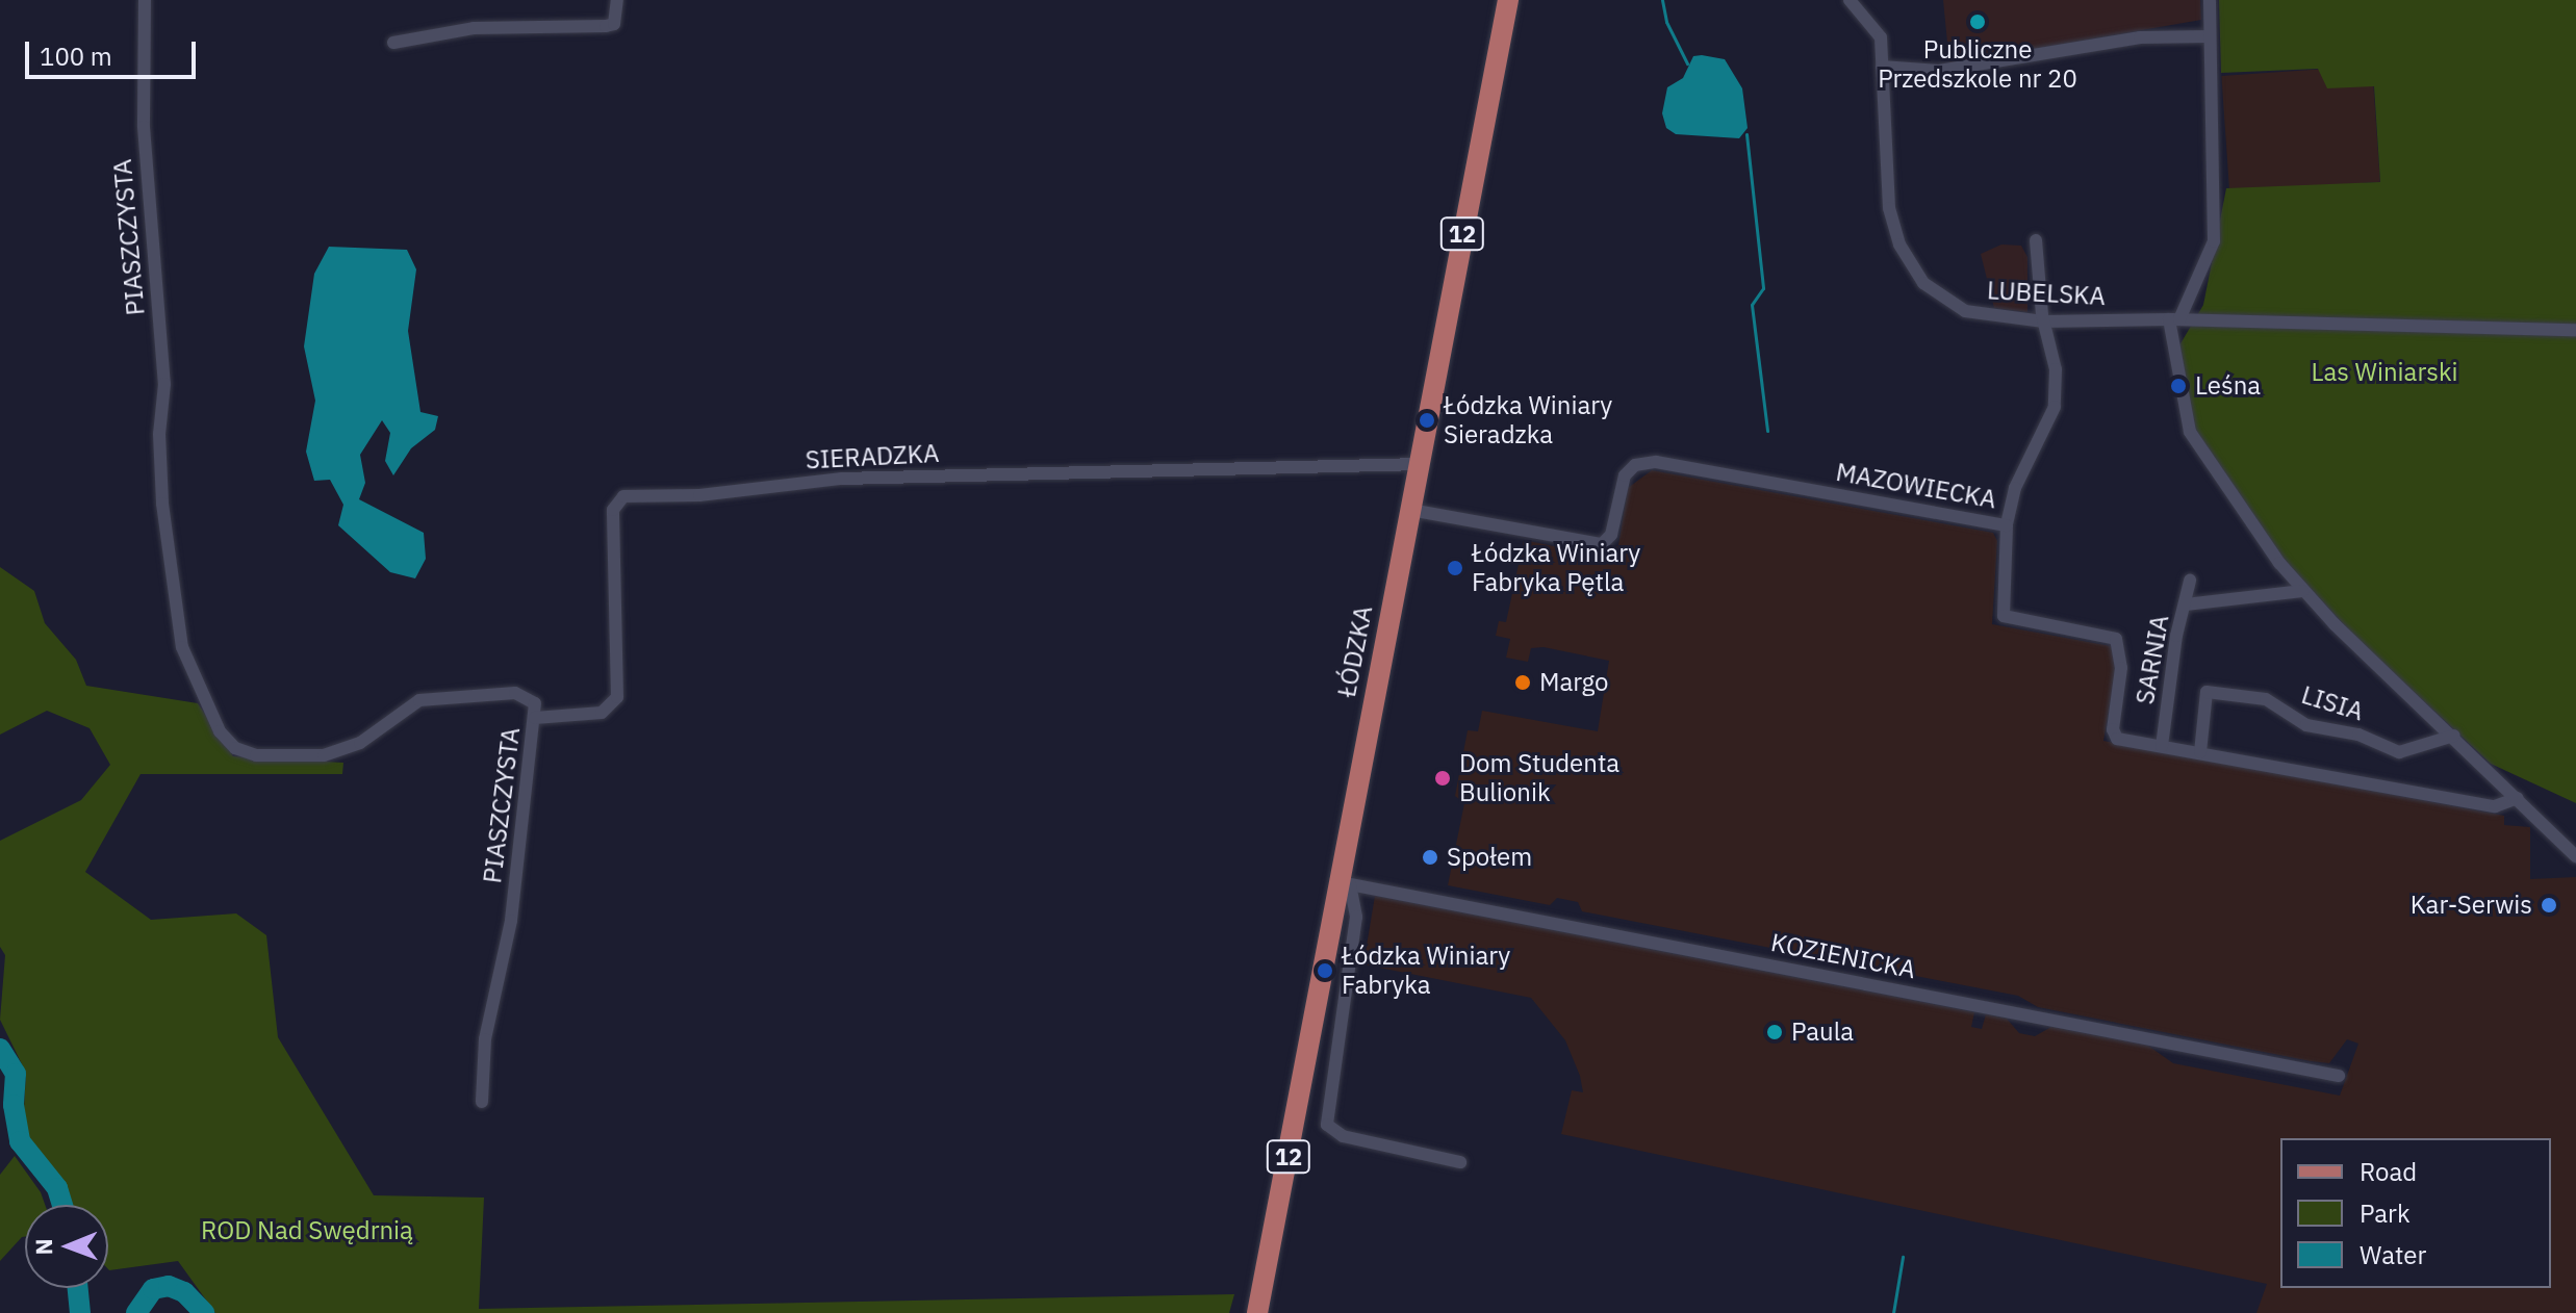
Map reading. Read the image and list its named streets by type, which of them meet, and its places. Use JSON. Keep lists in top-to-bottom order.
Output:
{
  "streets": {
    "main road": ["12", "ŁÓDZKA"],
    "street": [
      "PIASZCZYSTA",
      "LUBELSKA",
      "SIERADZKA",
      "MAZOWIECKA",
      "SARNIA",
      "LISIA",
      "KOZIENICKA"
    ]
  },
  "crossings": [
    ["PIASZCZYSTA", "SIERADZKA"],
    ["SIERADZKA", "ŁÓDZKA"],
    ["MAZOWIECKA", "ŁÓDZKA"],
    ["MAZOWIECKA", "SARNIA"],
    ["MAZOWIECKA", "LISIA"],
    ["ŁÓDZKA", "KOZIENICKA"]
  ],
  "parks": ["Las Winiarski", "ROD Nad Swędrnią"],
  "places": [
    "Publiczne Przedszkole nr 20",
    "Leśna",
    "Łódzka Winiary Sieradzka",
    "Łódzka Winiary Fabryka Pętla",
    "Margo",
    "Dom Studenta Bulionik",
    "Społem",
    "Kar-Serwis",
    "Łódzka Winiary Fabryka",
    "Paula"
  ],
  "legend": ["Road", "Park", "Water"],
  "scale_bar": "100 m",
  "north": "left"
}
